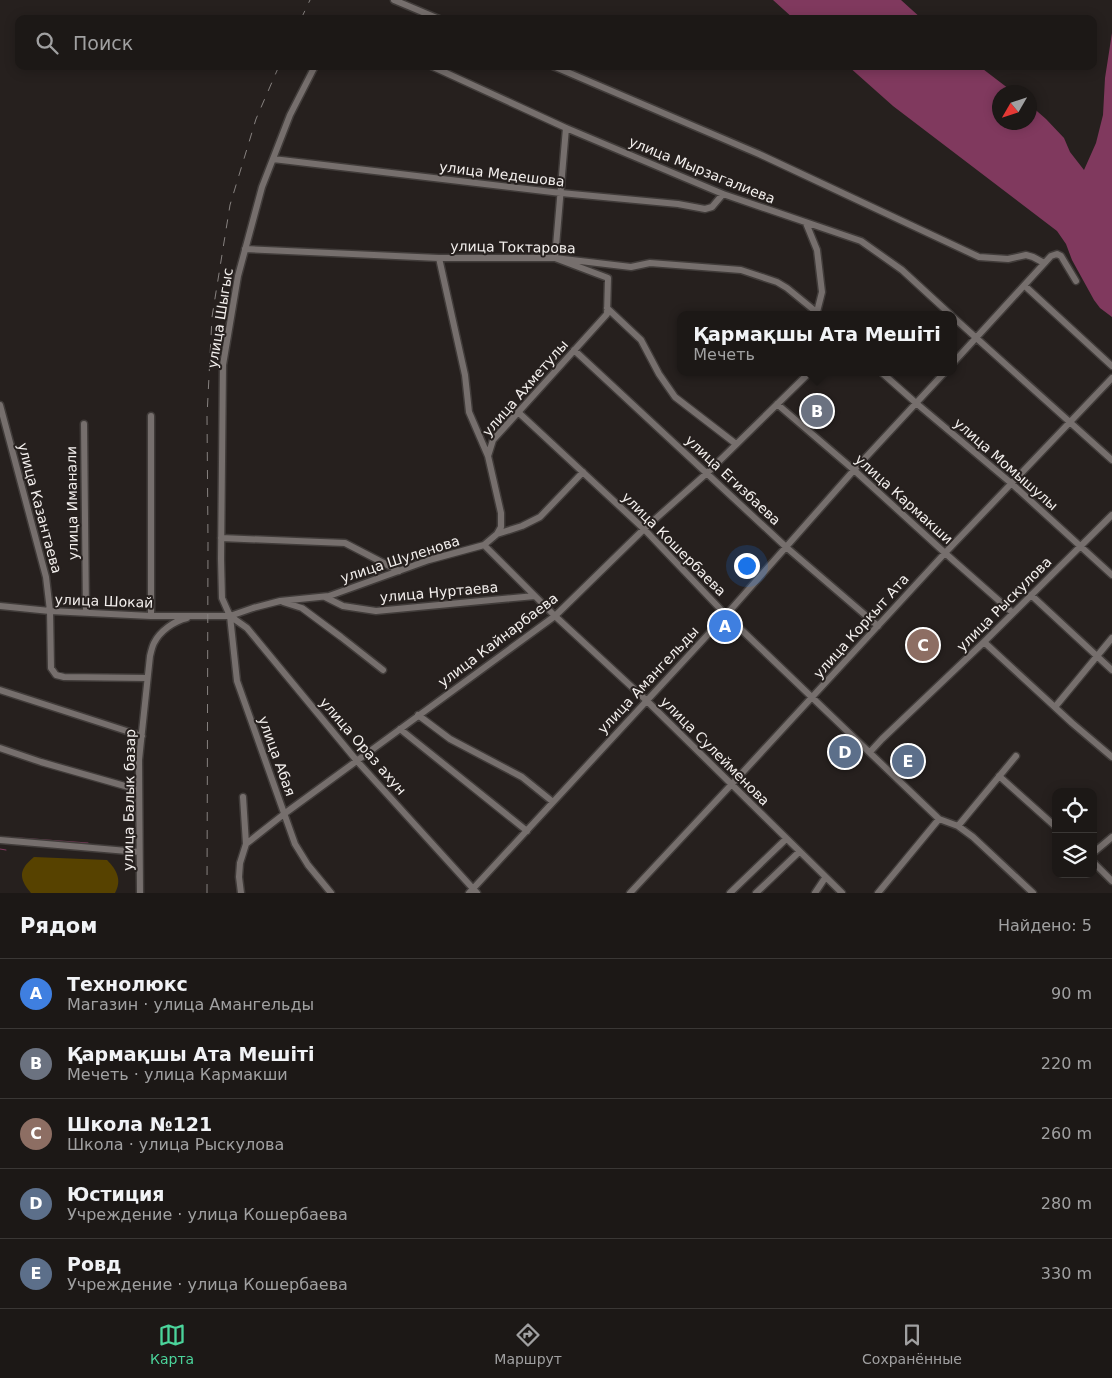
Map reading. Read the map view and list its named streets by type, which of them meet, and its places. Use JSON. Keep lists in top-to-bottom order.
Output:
{
  "streets": {
    "street": [
      "улица Мырзагалиева",
      "улица Медешова",
      "улица Токтарова",
      "улица Шыгыс",
      "улица Ахметулы",
      "улица Момышулы",
      "улица Егизбаева",
      "улица Кармакши",
      "улица Иманали",
      "улица Казантаева",
      "улица Кошербаева",
      "улица Шуленова",
      "улица Нуртаева",
      "улица Шокай",
      "улица Рыскулова",
      "улица Коркыт Ата",
      "улица Кайнарбаева",
      "улица Амангельды",
      "улица Ораз ахун",
      "улица Сулейменова",
      "улица Абая",
      "улица Балык базар"
    ]
  },
  "crossings": [
    ["улица Мырзагалиева", "улица Медешова"],
    ["улица Мырзагалиева", "улица Коркыт Ата"],
    ["улица Медешова", "улица Шыгыс"],
    ["улица Токтарова", "улица Шыгыс"],
    ["улица Шыгыс", "улица Шокай"],
    ["улица Шыгыс", "улица Ораз ахун"],
    ["улица Шыгыс", "улица Абая"],
    ["улица Ахметулы", "улица Егизбаева"],
    ["улица Ахметулы", "улица Кошербаева"],
    ["улица Момышулы", "улица Рыскулова"],
    ["улица Момышулы", "улица Коркыт Ата"],
    ["улица Момышулы", "улица Амангельды"],
    ["улица Егизбаева", "улица Коркыт Ата"],
    ["улица Егизбаева", "улица Кайнарбаева"],
    ["улица Егизбаева", "улица Амангельды"],
    ["улица Кармакши", "улица Рыскулова"],
    ["улица Кармакши", "улица Коркыт Ата"],
    ["улица Кармакши", "улица Кайнарбаева"],
    ["улица Кармакши", "улица Амангельды"],
    ["улица Иманали", "улица Шокай"],
    ["улица Казантаева", "улица Шокай"],
    ["улица Казантаева", "улица Балык базар"],
    ["улица Кошербаева", "улица Рыскулова"],
    ["улица Кошербаева", "улица Коркыт Ата"],
    ["улица Кошербаева", "улица Кайнарбаева"],
    ["улица Кошербаева", "улица Амангельды"],
    ["улица Шуленова", "улица Нуртаева"],
    ["улица Шуленова", "улица Сулейменова"],
    ["улица Нуртаева", "улица Сулейменова"],
    ["улица Шокай", "улица Ораз ахун"],
    ["улица Шокай", "улица Абая"],
    ["улица Шокай", "улица Балык базар"],
    ["улица Коркыт Ата", "улица Сулейменова"],
    ["улица Кайнарбаева", "улица Ораз ахун"],
    ["улица Кайнарбаева", "улица Сулейменова"],
    ["улица Кайнарбаева", "улица Абая"],
    ["улица Амангельды", "улица Ораз ахун"],
    ["улица Амангельды", "улица Сулейменова"],
    ["улица Ораз ахун", "улица Абая"]
  ],
  "north": "bottom left",
  "page": {
    "search": "Поиск",
    "popup": ["Қармақшы Ата Мешіті", "Мечеть"],
    "pins": [
      "B",
      "A",
      "C",
      "D",
      "E"
    ],
    "heading": ["Рядом", "Найдено: 5"],
    "list": [
      {
        "mark": "A",
        "name": "Технолюкс",
        "note": "Магазин · улица Амангельды",
        "value": "90 m"
      },
      {
        "mark": "B",
        "name": "Қармақшы Ата Мешіті",
        "note": "Мечеть · улица Кармакши",
        "value": "220 m"
      },
      {
        "mark": "C",
        "name": "Школа №121",
        "note": "Школа · улица Рыскулова",
        "value": "260 m"
      },
      {
        "mark": "D",
        "name": "Юстиция",
        "note": "Учреждение · улица Кошербаева",
        "value": "280 m"
      },
      {
        "mark": "E",
        "name": "Ровд",
        "note": "Учреждение · улица Кошербаева",
        "value": "330 m"
      }
    ],
    "nav": ["Карта", "Маршрут", "Сохранённые"]
  }
}
